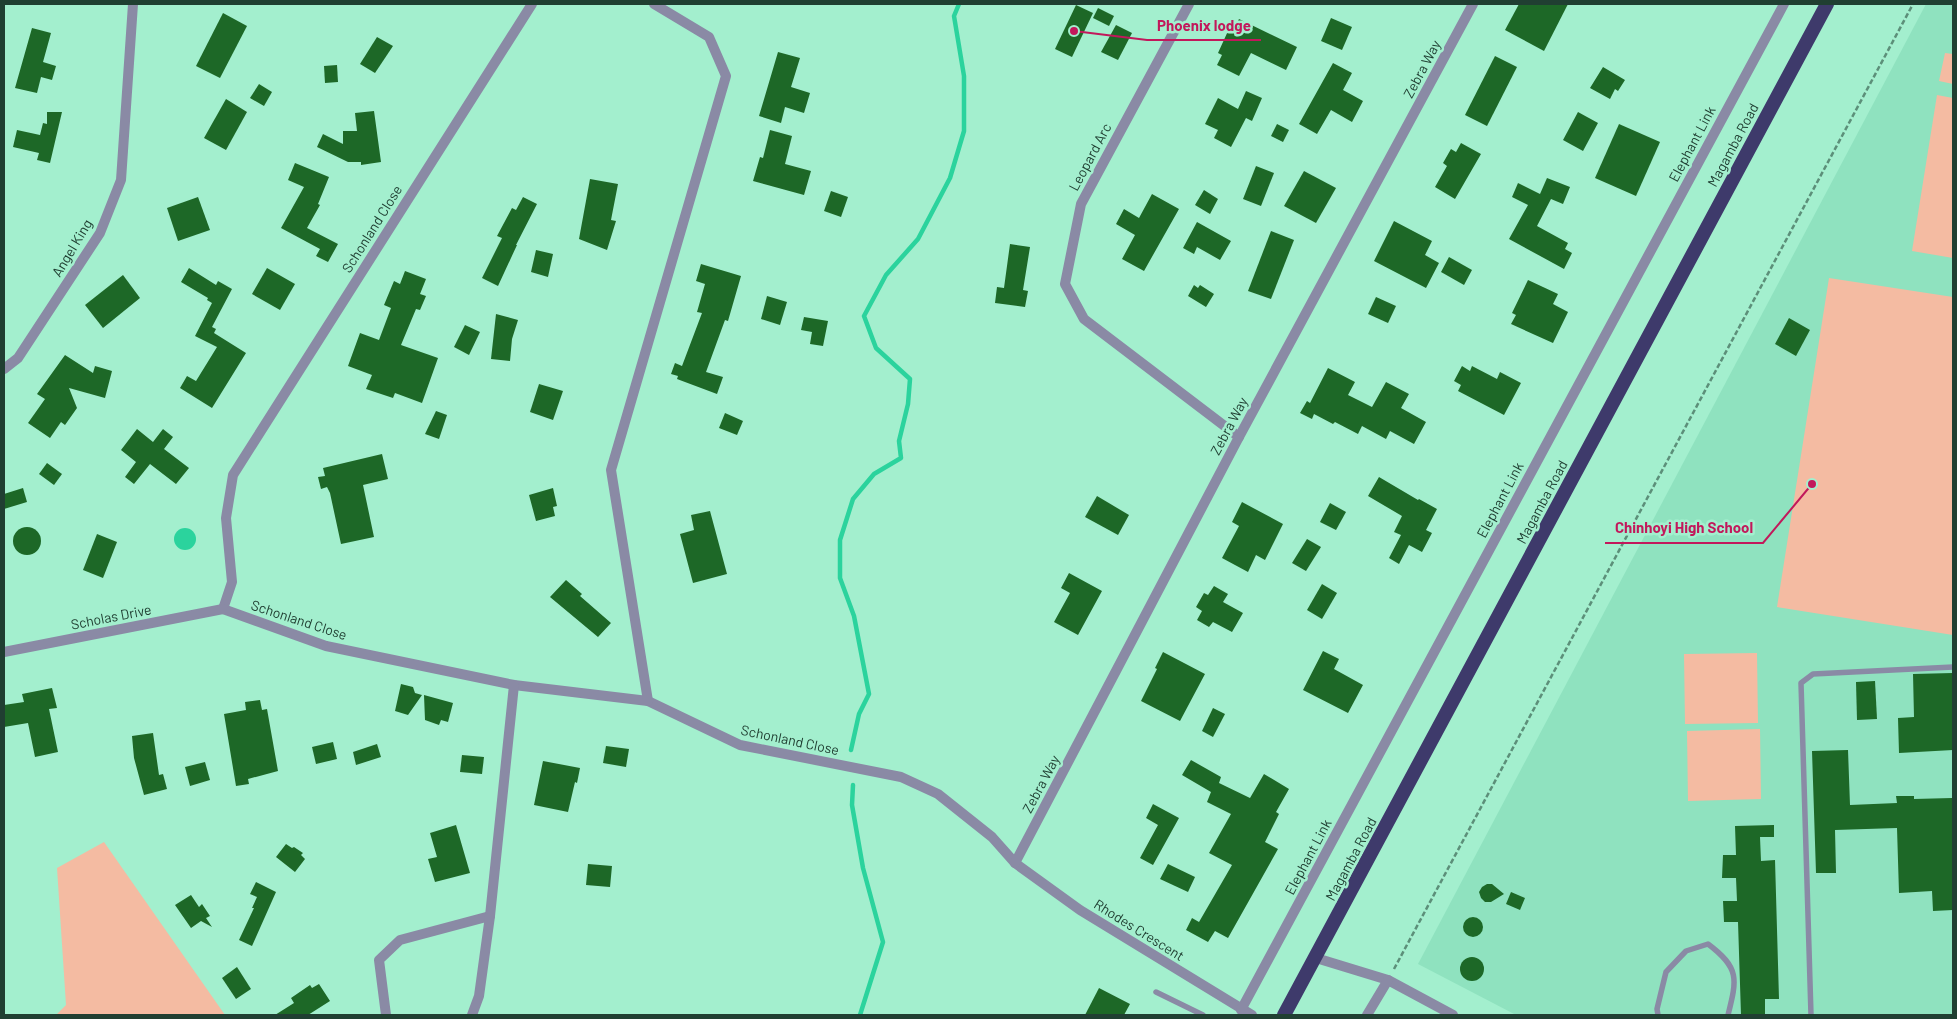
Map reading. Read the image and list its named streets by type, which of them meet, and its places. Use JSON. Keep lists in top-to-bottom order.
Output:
{
  "streets": {
    "highway": ["Magamba Road"],
    "street": [
      "Zebra Way",
      "Elephant Link",
      "Leopard Arc",
      "Schonland Close",
      "Angel King",
      "Scholas Drive",
      "Rhodes Crescent"
    ]
  },
  "crossings": [
    ["Zebra Way", "Leopard Arc"],
    ["Zebra Way", "Schonland Close"],
    ["Zebra Way", "Rhodes Crescent"],
    ["Elephant Link", "Rhodes Crescent"],
    ["Schonland Close", "Scholas Drive"],
    ["Schonland Close", "Rhodes Crescent"]
  ],
  "places": ["Phoenix lodge", "Chinhoyi High School"]
}
